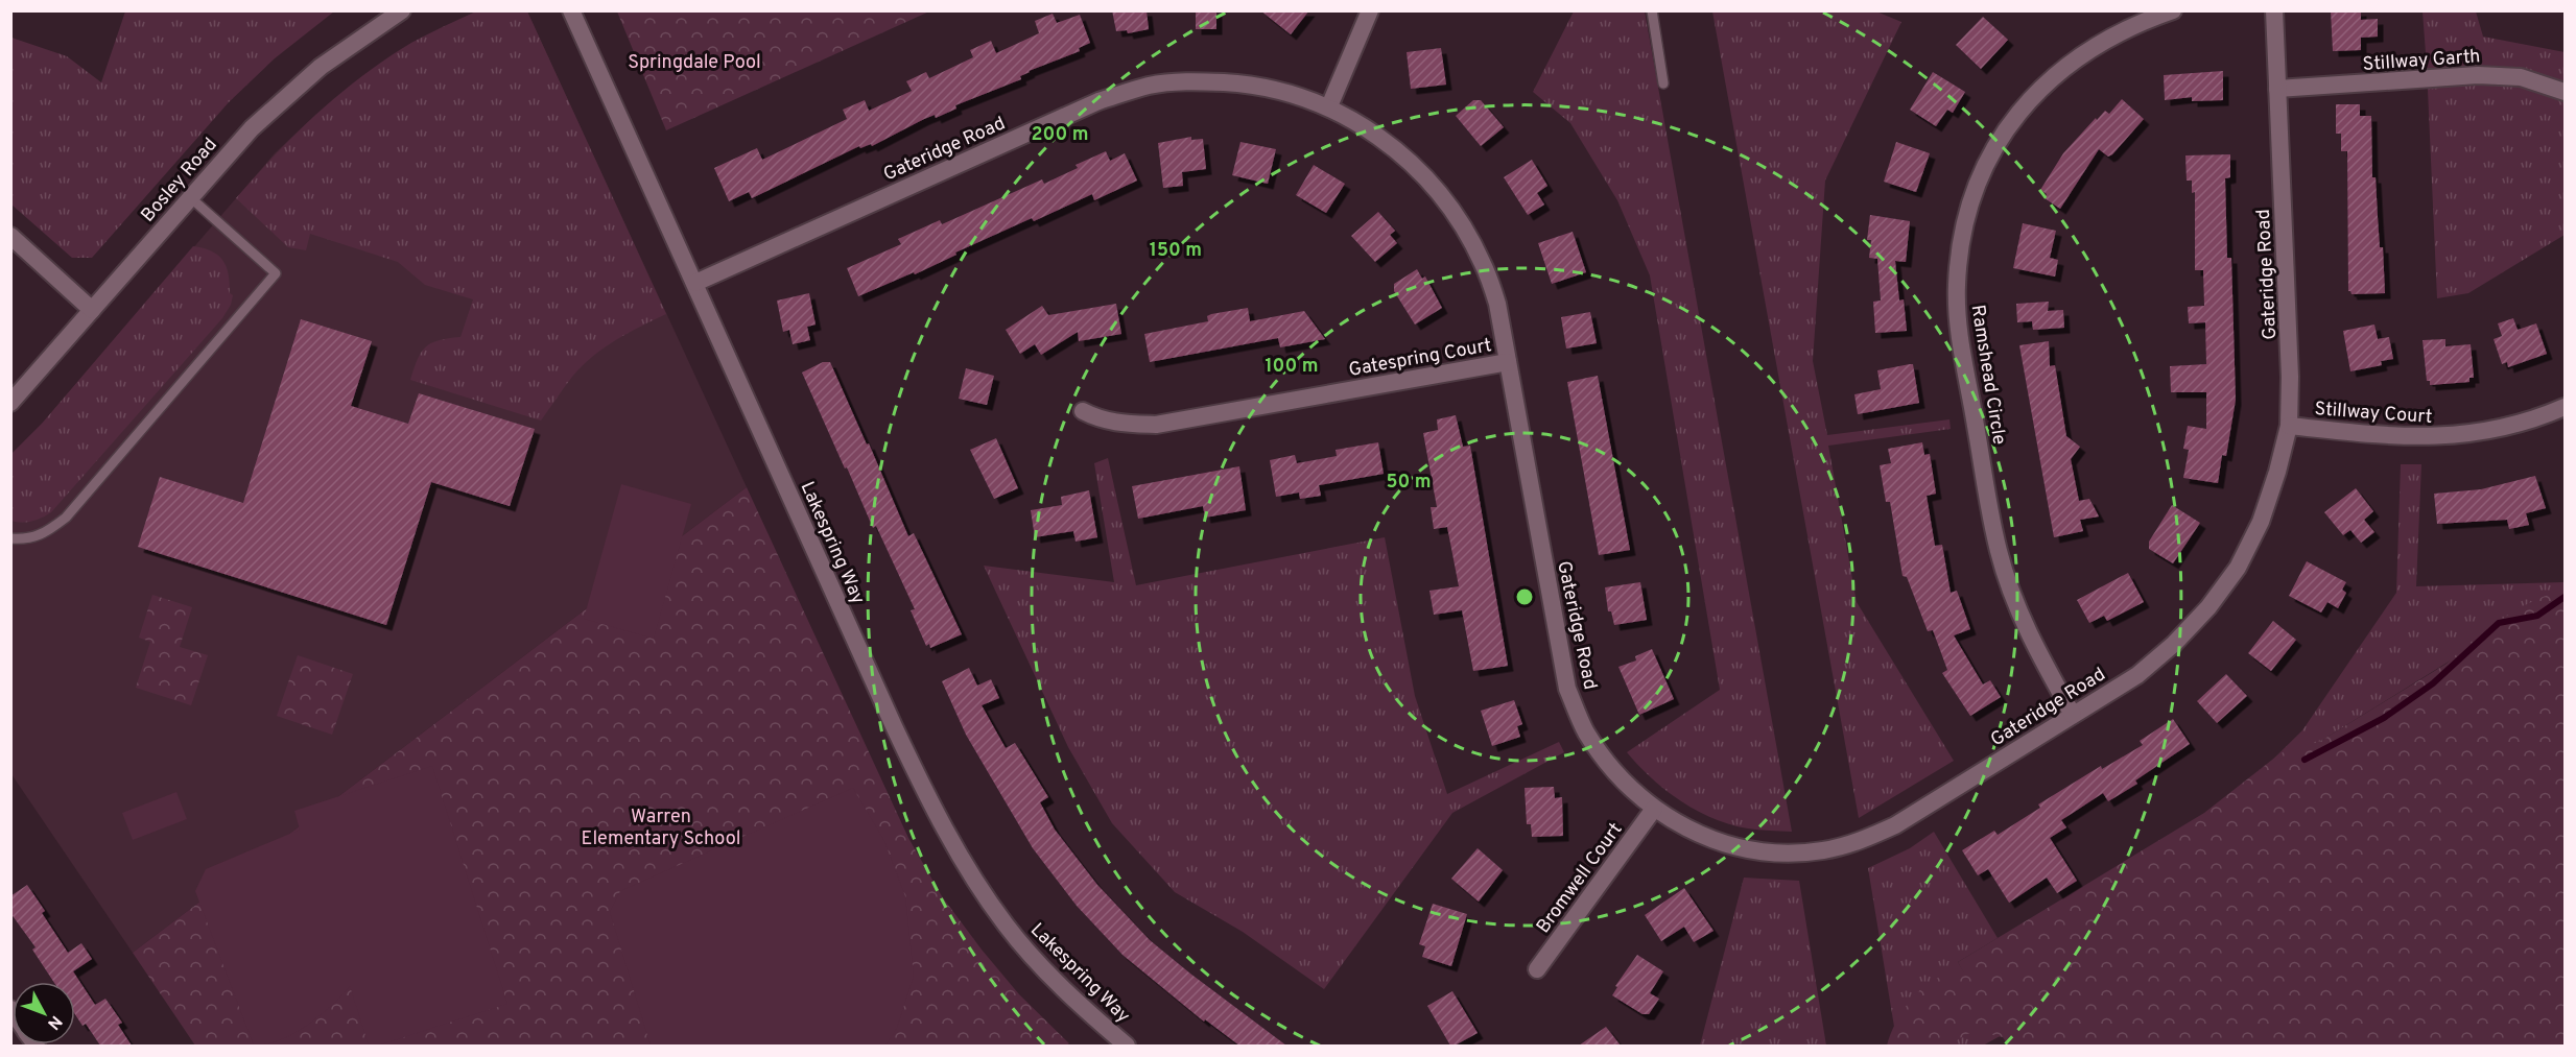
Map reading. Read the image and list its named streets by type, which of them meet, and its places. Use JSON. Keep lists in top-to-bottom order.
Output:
{
  "streets": {
    "street": [
      "Stillway Garth",
      "Gateridge Road",
      "Bosley Road",
      "Gatespring Court",
      "Ramshead Circle",
      "Stillway Court",
      "Lakespring Way",
      "Bromwell Court"
    ]
  },
  "crossings": [
    ["Stillway Garth", "Gateridge Road"],
    ["Gateridge Road", "Gatespring Court"],
    ["Gateridge Road", "Ramshead Circle"],
    ["Gateridge Road", "Stillway Court"],
    ["Gateridge Road", "Lakespring Way"],
    ["Gateridge Road", "Bromwell Court"]
  ],
  "parks": ["Springdale Pool", "Warren Elementary School"],
  "north": "bottom right",
  "rings": [
    "200 m",
    "150 m",
    "100 m",
    "50 m"
  ]
}
